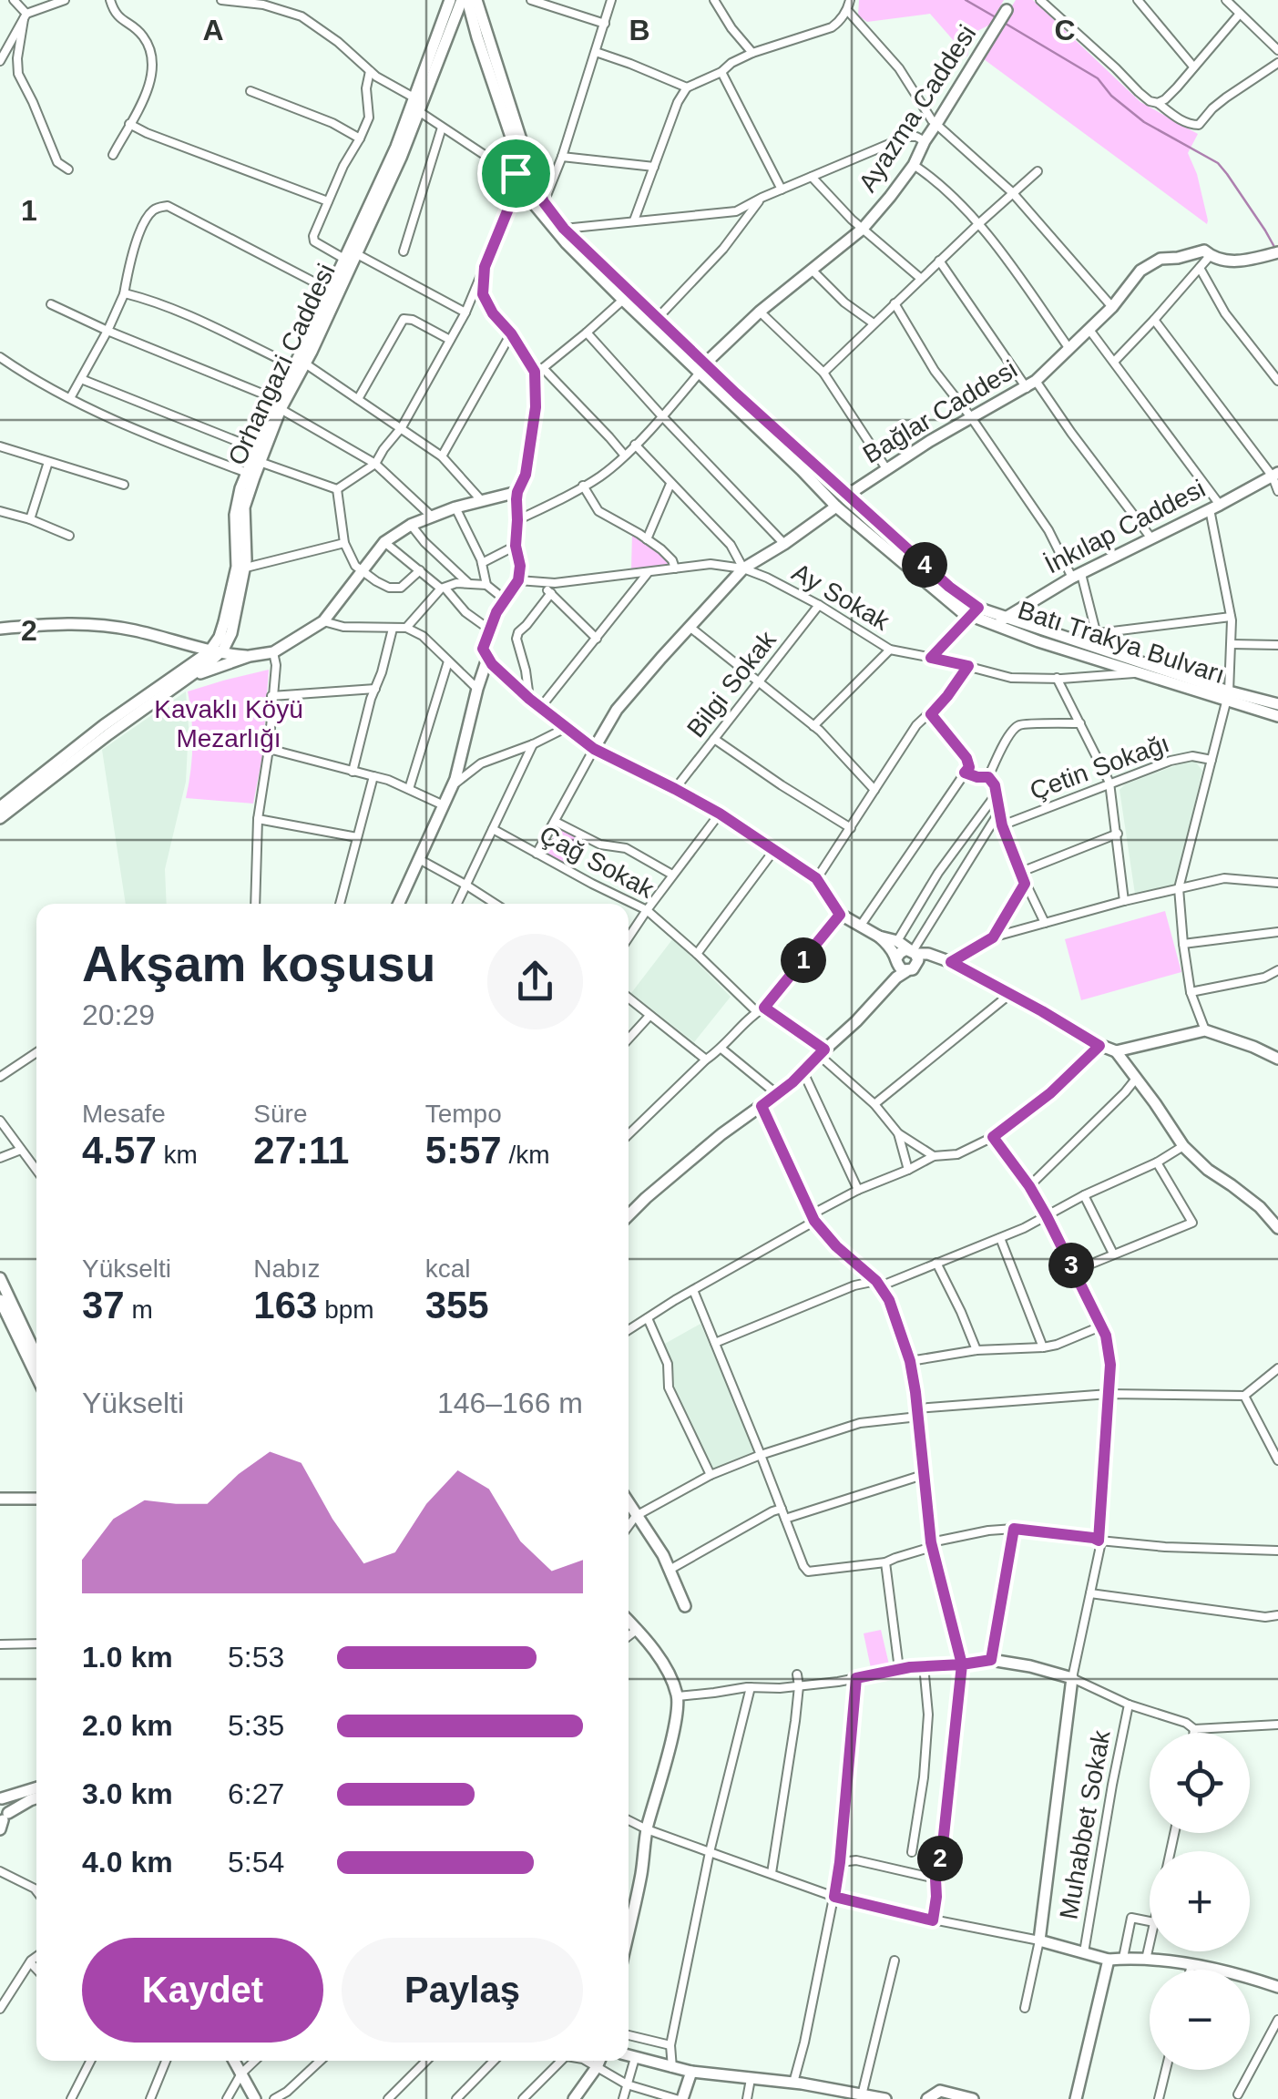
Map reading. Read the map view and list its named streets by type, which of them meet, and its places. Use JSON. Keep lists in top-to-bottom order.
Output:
{
  "streets": {
    "street": [
      "Ayazma Caddesi",
      "Orhangazi Caddesi",
      "Bağlar Caddesi",
      "İnkılap Caddesi",
      "Ay Sokak",
      "Batı Trakya Bulvarı",
      "Bilgi Sokak",
      "Çetin Sokağı",
      "Çağ Sokak",
      "Muhabbet Sokak"
    ]
  },
  "crossings": [
    ["Ayazma Caddesi", "Batı Trakya Bulvarı"],
    ["Orhangazi Caddesi", "Batı Trakya Bulvarı"],
    ["Bağlar Caddesi", "Batı Trakya Bulvarı"],
    ["İnkılap Caddesi", "Batı Trakya Bulvarı"],
    ["Ay Sokak", "Batı Trakya Bulvarı"],
    ["Ay Sokak", "Bilgi Sokak"]
  ],
  "parks": ["Kavaklı Köyü Mezarlığı"],
  "page": {
    "pins": [
      "4",
      "1",
      "3",
      "2"
    ],
    "heading": ["Akşam koşusu", "20:29"],
    "stats": [
      ["Mesafe", "4.57 km"],
      ["Süre", "27:11"],
      ["Tempo", "5:57 /km"],
      ["Yükselti", "37 m"],
      ["Nabız", "163 bpm"],
      ["kcal", "355"]
    ],
    "chart": ["Yükselti", "146–166 m"],
    "list": [
      {
        "name": "1.0 km",
        "note": "5:53"
      },
      {
        "name": "2.0 km",
        "note": "5:35"
      },
      {
        "name": "3.0 km",
        "note": "6:27"
      },
      {
        "name": "4.0 km",
        "note": "5:54"
      }
    ],
    "map_buttons": ["+", "−"],
    "buttons": ["Kaydet", "Paylaş"]
  },
  "grid": {
    "columns": ["A", "B", "C"],
    "rows": ["1", "2"]
  }
}
